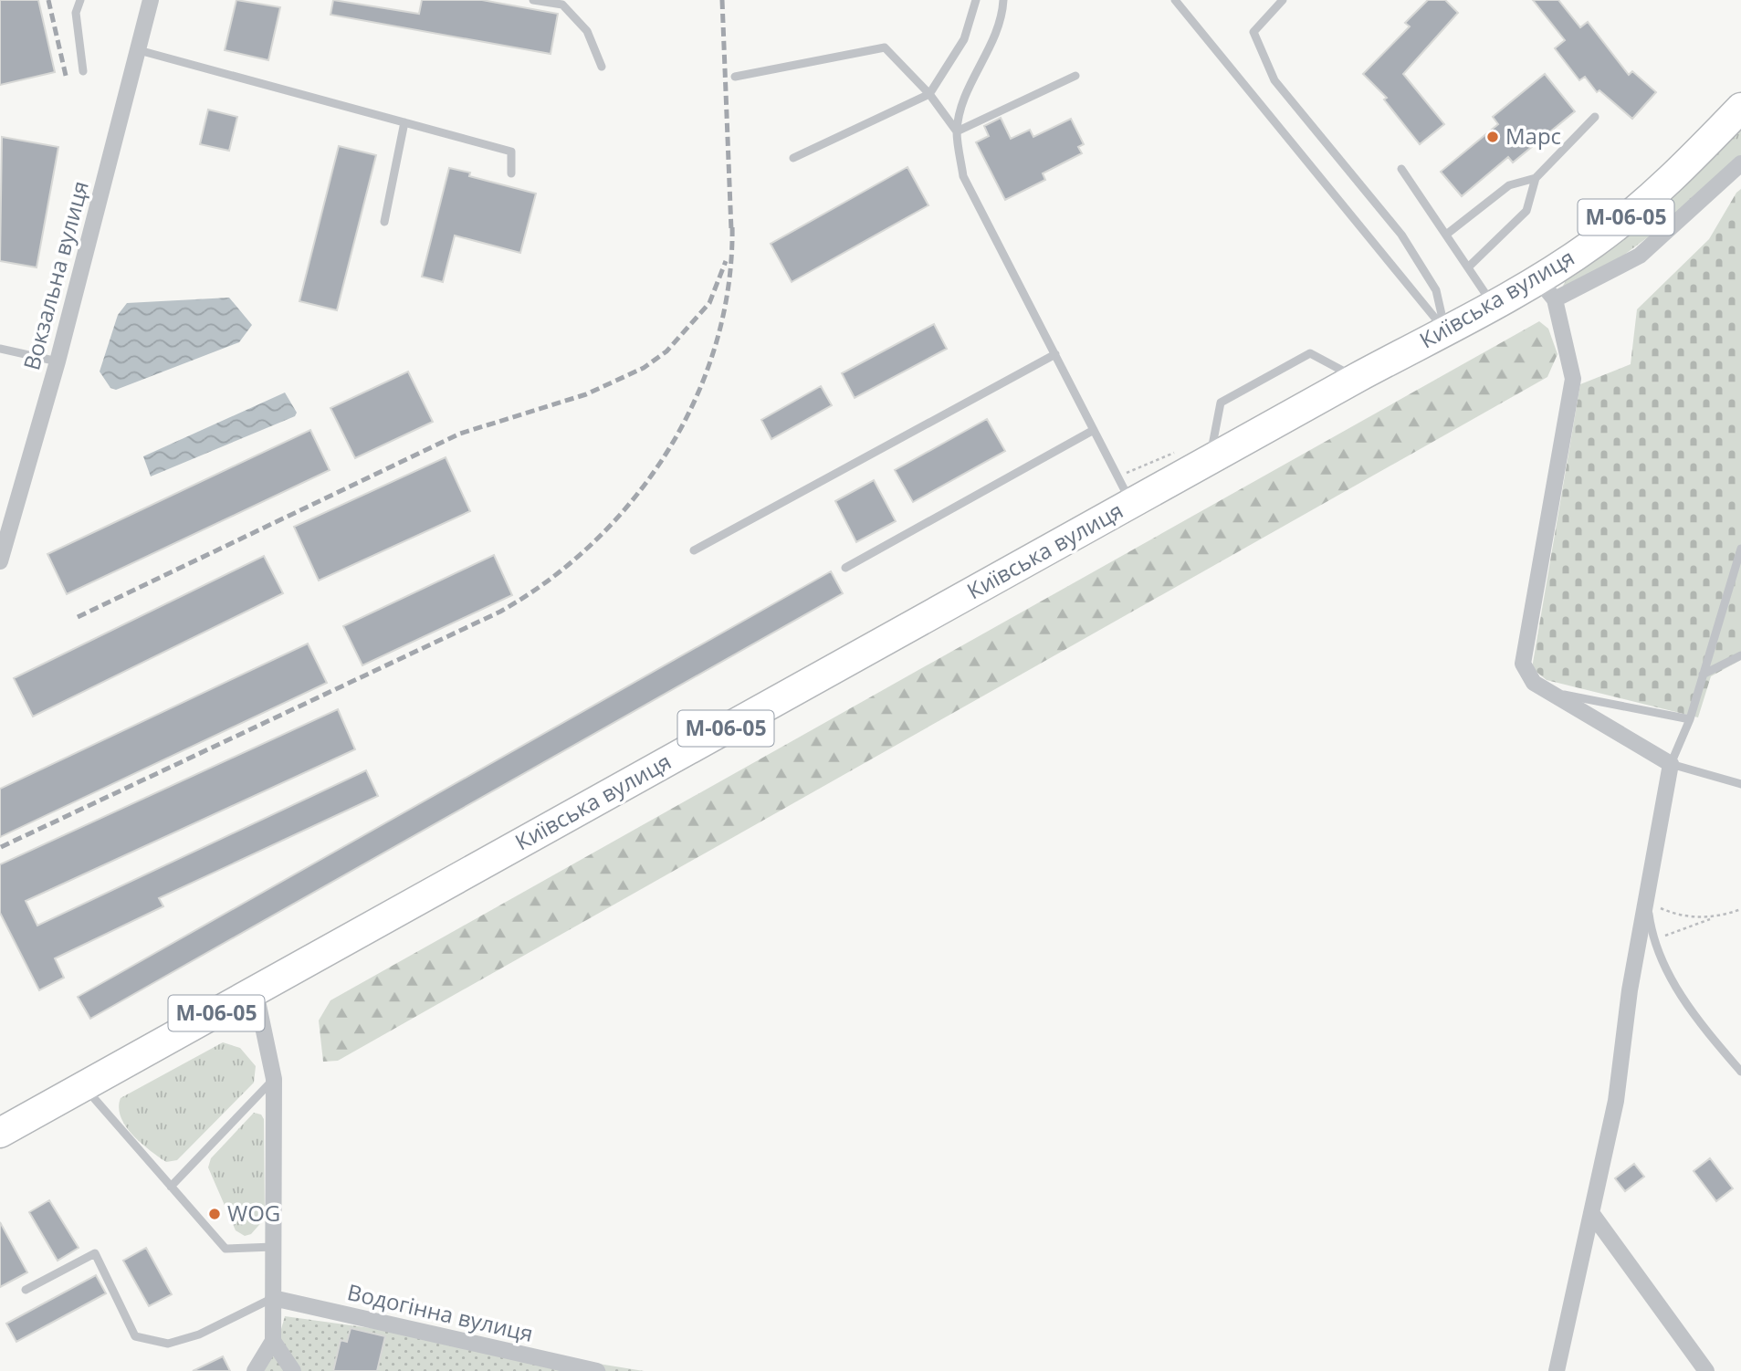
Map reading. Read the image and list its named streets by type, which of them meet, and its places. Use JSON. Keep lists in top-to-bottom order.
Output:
{
  "streets": {
    "highway": ["М-06-05", "Київська вулиця"],
    "street": ["Вокзальна вулиця", "Водогінна вулиця"]
  },
  "crossings": [
    ["М-06-05", "Київська вулиця"]
  ],
  "places": ["Марс", "WOG"]
}
